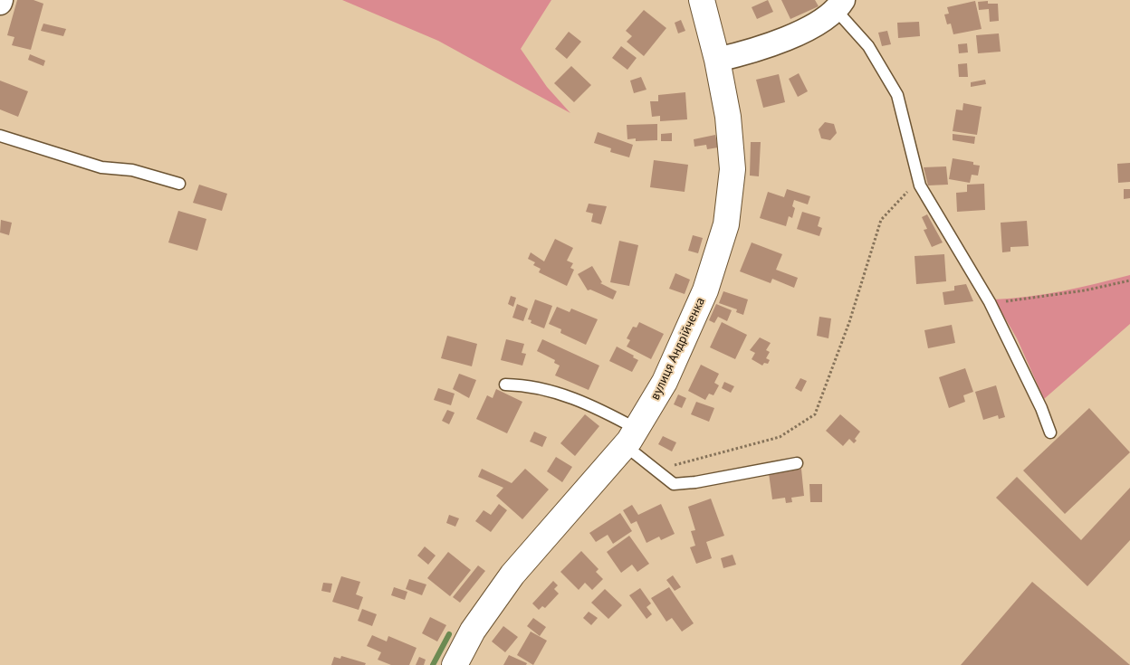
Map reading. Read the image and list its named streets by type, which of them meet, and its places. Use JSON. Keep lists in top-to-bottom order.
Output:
{
  "streets": {
    "street": ["вулиця Андрійченка"]
  }
}
